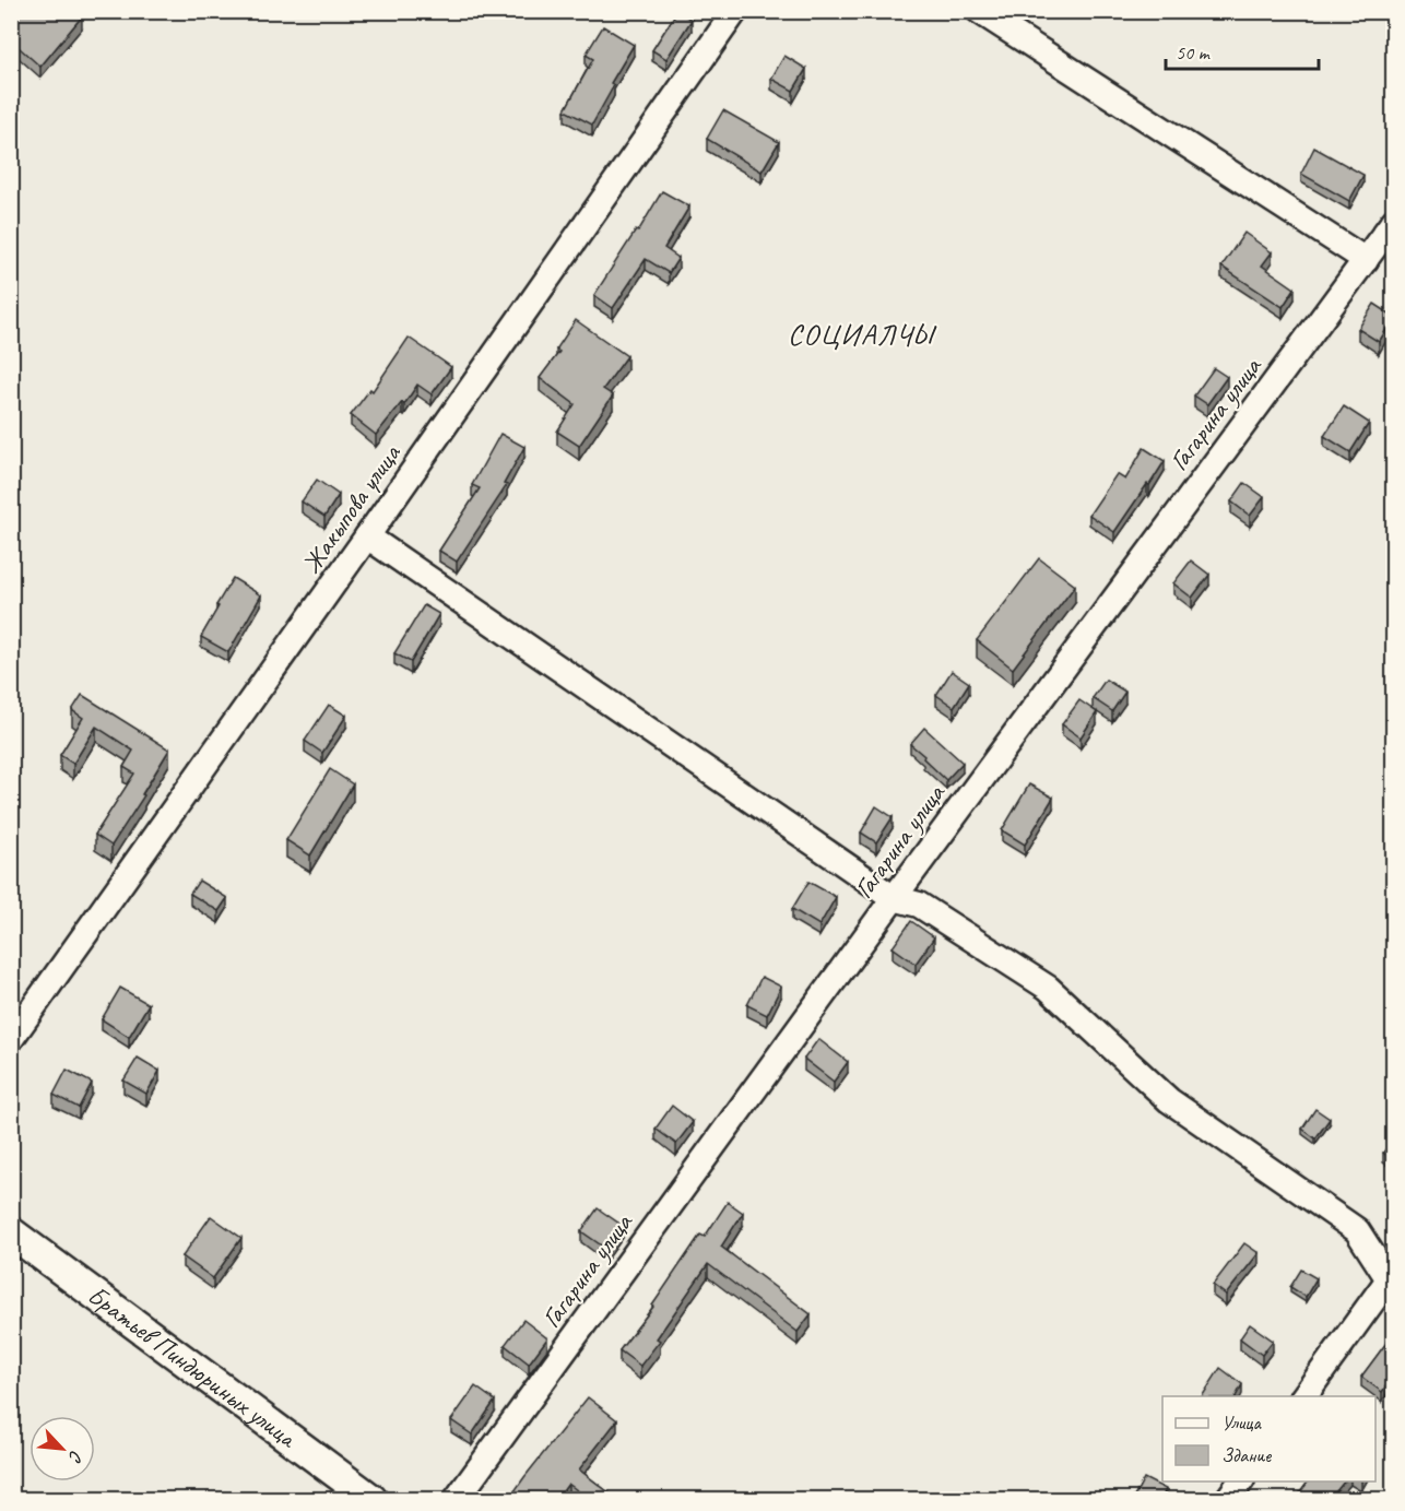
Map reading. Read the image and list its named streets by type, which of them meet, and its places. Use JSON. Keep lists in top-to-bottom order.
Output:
{
  "streets": {
    "street": ["Гагарина улица", "Жакыпова улица", "Братьев Пиндюриных улица"]
  },
  "districts": ["СОЦИАЛЧЫ"],
  "legend": ["Улица", "Здание"],
  "scale_bar": "50 m",
  "north": "bottom right"
}
